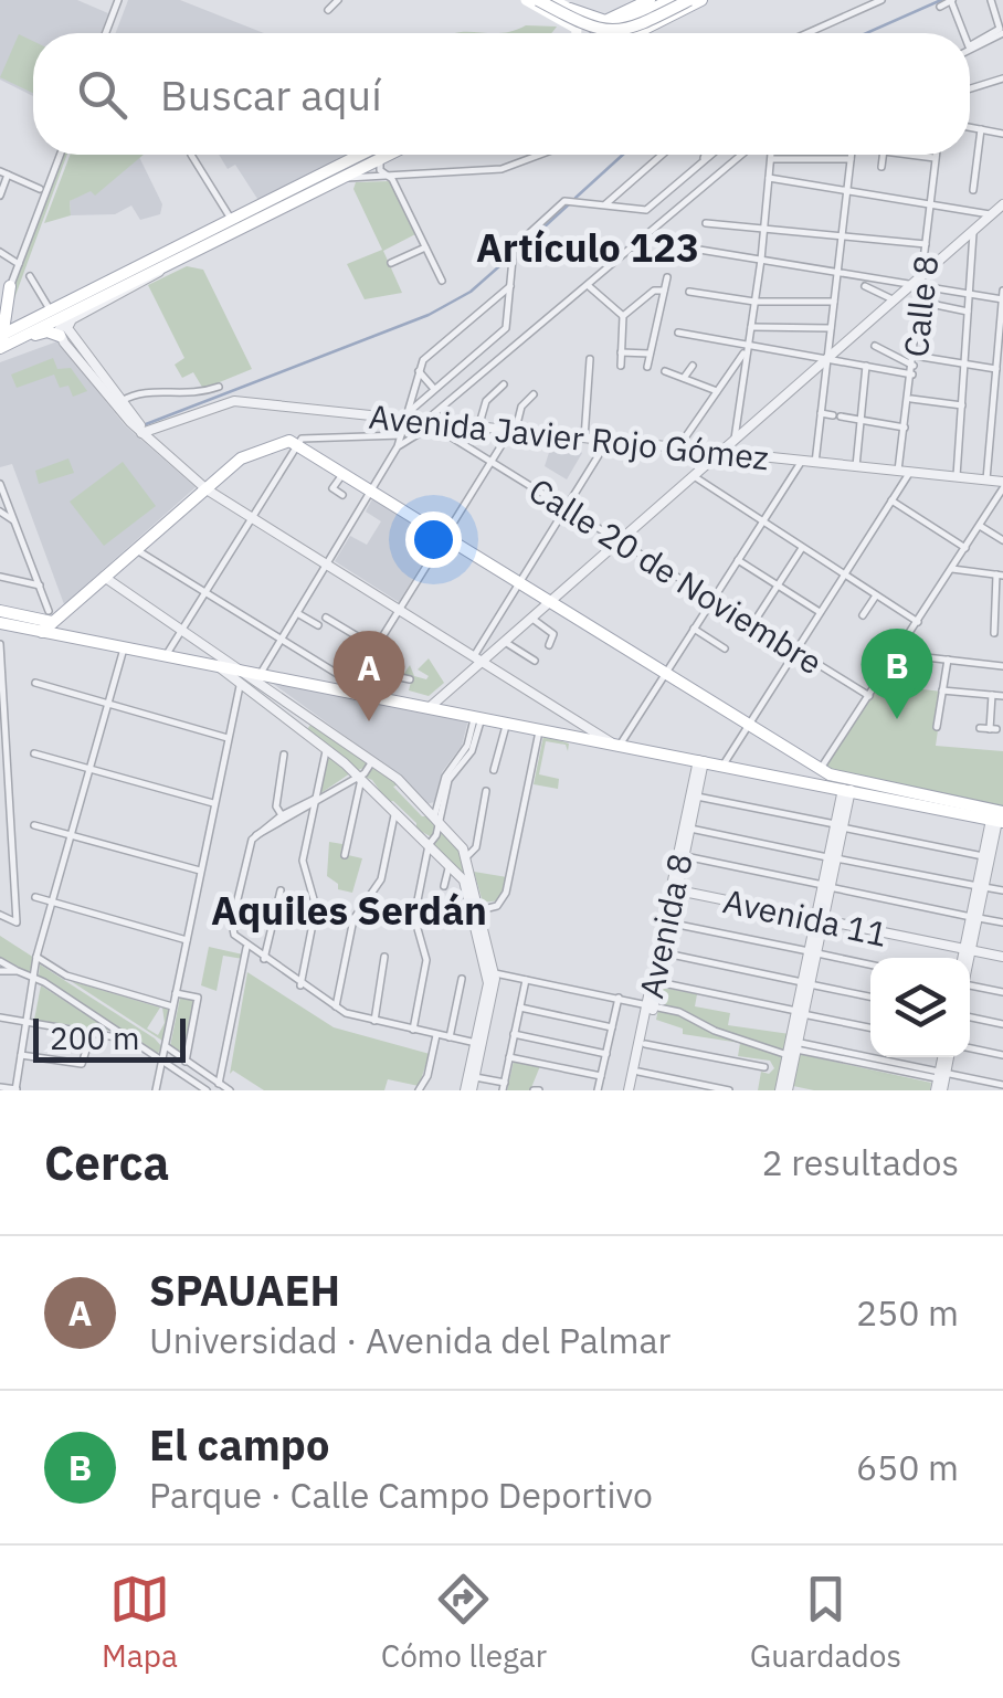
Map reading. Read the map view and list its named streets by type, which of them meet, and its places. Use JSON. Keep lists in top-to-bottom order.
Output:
{
  "streets": {
    "street": [
      "Calle 8",
      "Avenida Javier Rojo Gómez",
      "Calle 20 de Noviembre",
      "Avenida 11",
      "Avenida 8"
    ]
  },
  "crossings": [
    ["Calle 8", "Avenida Javier Rojo Gómez"],
    ["Avenida Javier Rojo Gómez", "Calle 20 de Noviembre"],
    ["Avenida 11", "Avenida 8"]
  ],
  "districts": ["Artículo 123", "Aquiles Serdán"],
  "scale_bar": "200 m",
  "page": {
    "search": "Buscar aquí",
    "pins": ["B", "A"],
    "scale": "200 m",
    "heading": ["Cerca", "2 resultados"],
    "list": [
      {
        "mark": "A",
        "name": "SPAUAEH",
        "note": "Universidad · Avenida del Palmar",
        "value": "250 m"
      },
      {
        "mark": "B",
        "name": "El campo",
        "note": "Parque · Calle Campo Deportivo",
        "value": "650 m"
      }
    ],
    "nav": ["Mapa", "Cómo llegar", "Guardados"]
  }
}
